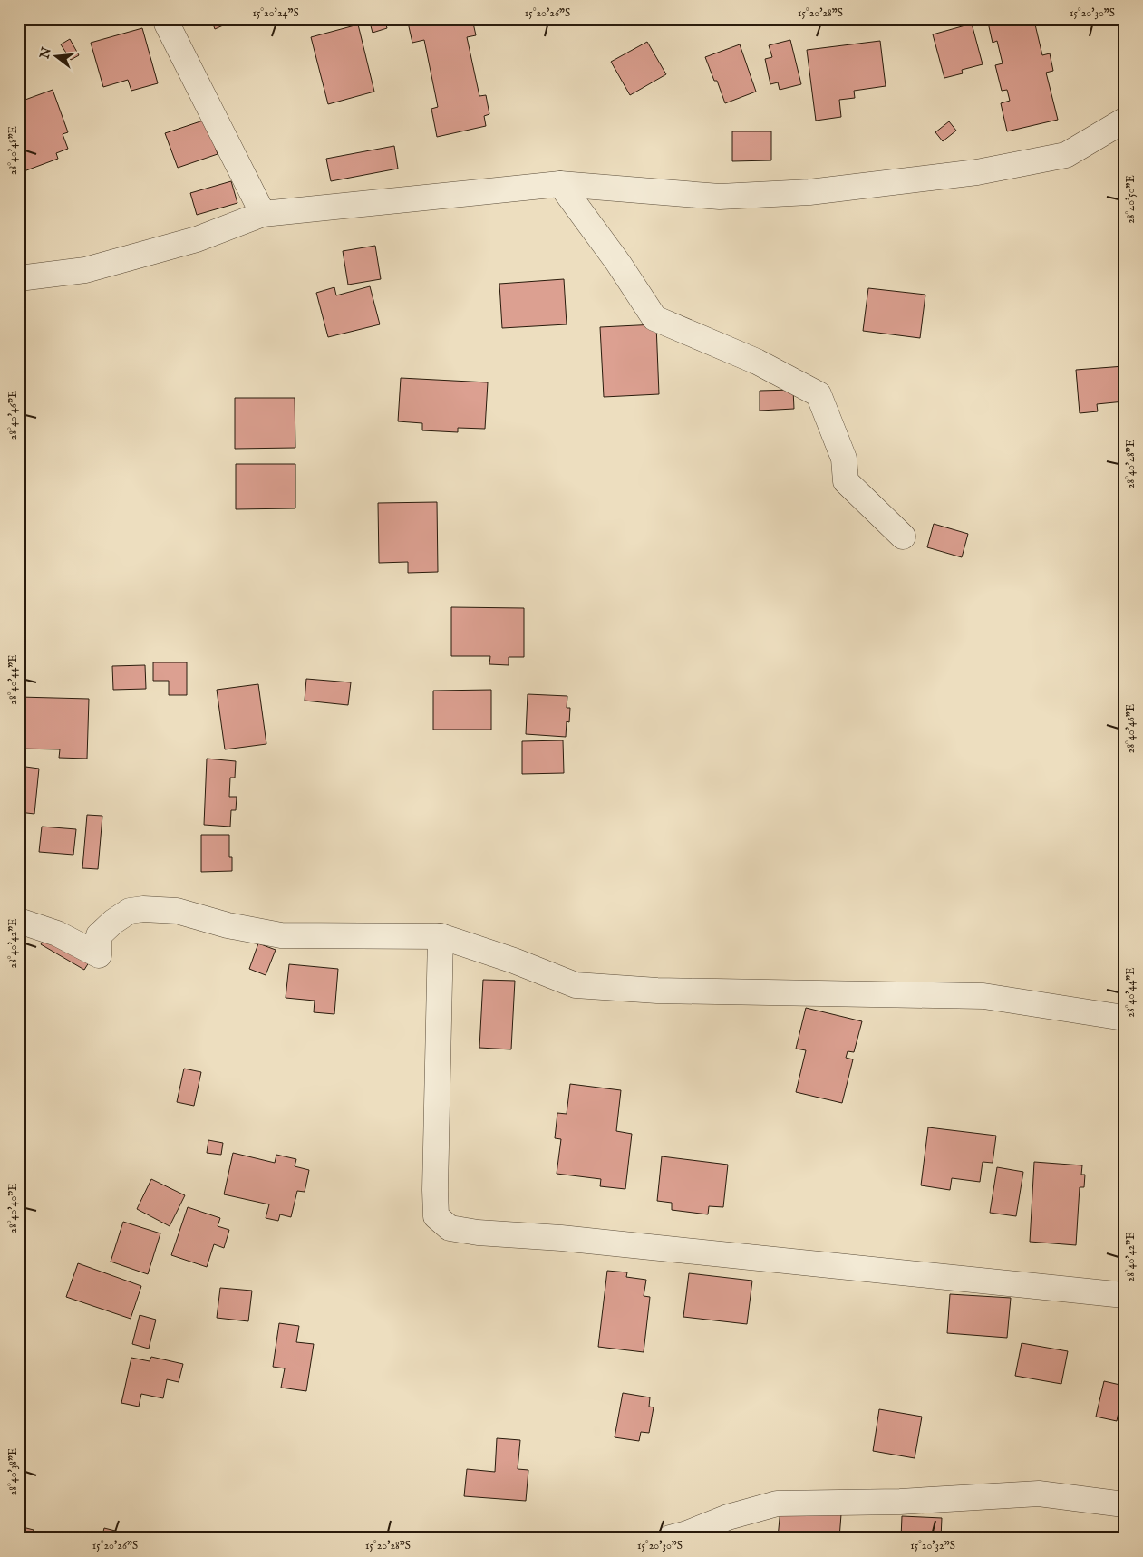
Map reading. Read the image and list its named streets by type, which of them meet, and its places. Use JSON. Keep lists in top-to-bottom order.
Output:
{
  "north": "left",
  "coordinates": [
    "15°20'24\"S",
    "15°20'26\"S",
    "15°20'28\"S",
    "15°20'30\"S",
    "28°40'48\"E",
    "28°40'50\"E",
    "28°40'46\"E",
    "28°40'44\"E",
    "28°40'42\"E",
    "28°40'40\"E",
    "28°40'38\"E",
    "15°20'32\"S"
  ]
}
